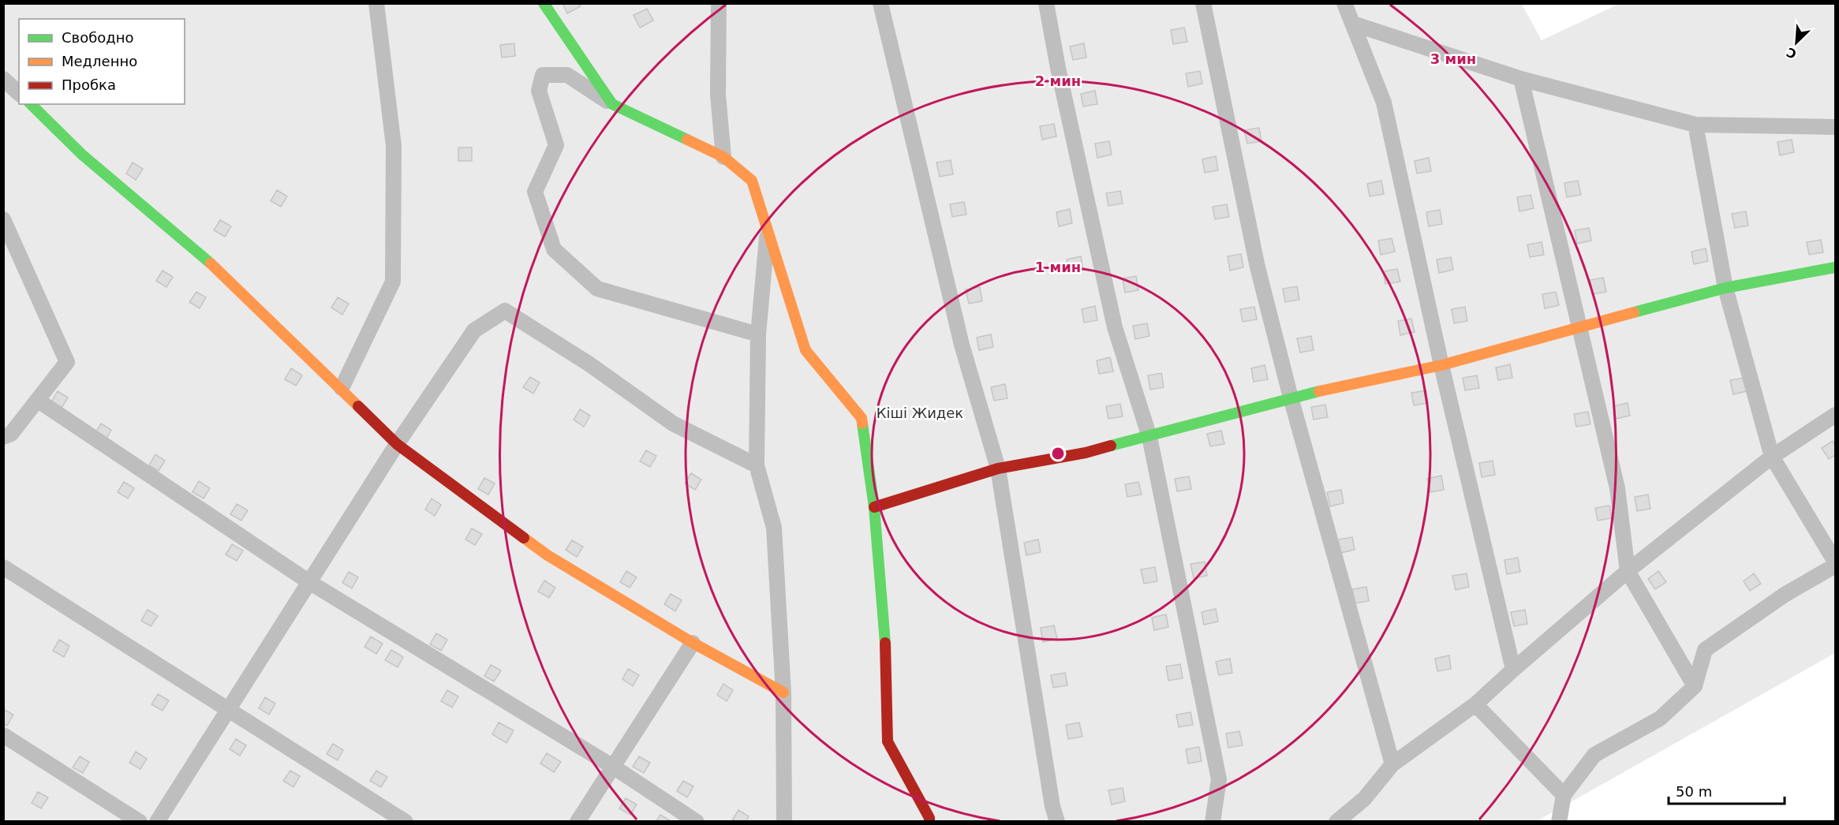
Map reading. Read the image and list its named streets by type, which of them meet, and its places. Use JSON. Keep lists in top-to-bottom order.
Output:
{
  "parks": ["Кіші Жидек"],
  "legend": ["Свободно", "Медленно", "Пробка"],
  "scale_bar": "50 m",
  "north": "bottom left",
  "rings": ["3 мин", "2 мин", "1 мин"]
}
